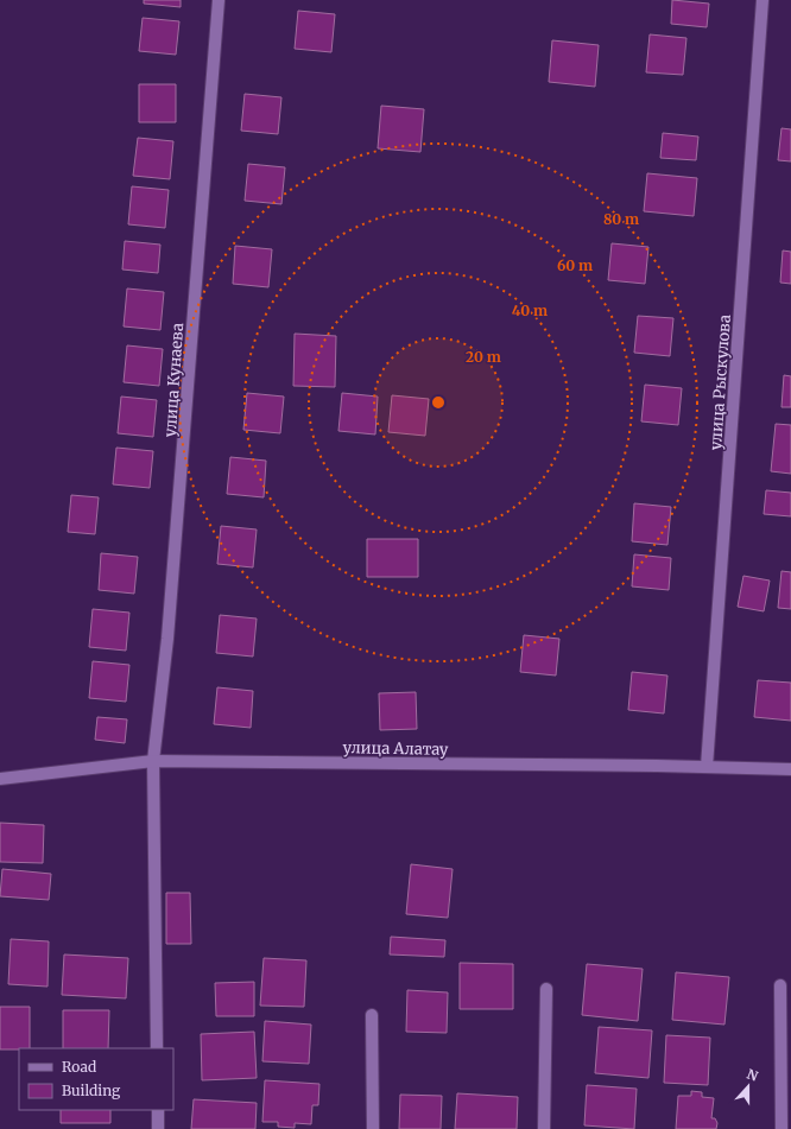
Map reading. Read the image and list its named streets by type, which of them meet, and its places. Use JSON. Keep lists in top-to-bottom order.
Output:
{
  "streets": {
    "street": ["улица Кунаева", "улица Рыскулова", "улица Алатау"]
  },
  "crossings": [
    ["улица Кунаева", "улица Алатау"],
    ["улица Рыскулова", "улица Алатау"]
  ],
  "legend": ["Road", "Building"],
  "north": "top",
  "rings": [
    "80 m",
    "60 m",
    "40 m",
    "20 m"
  ]
}
